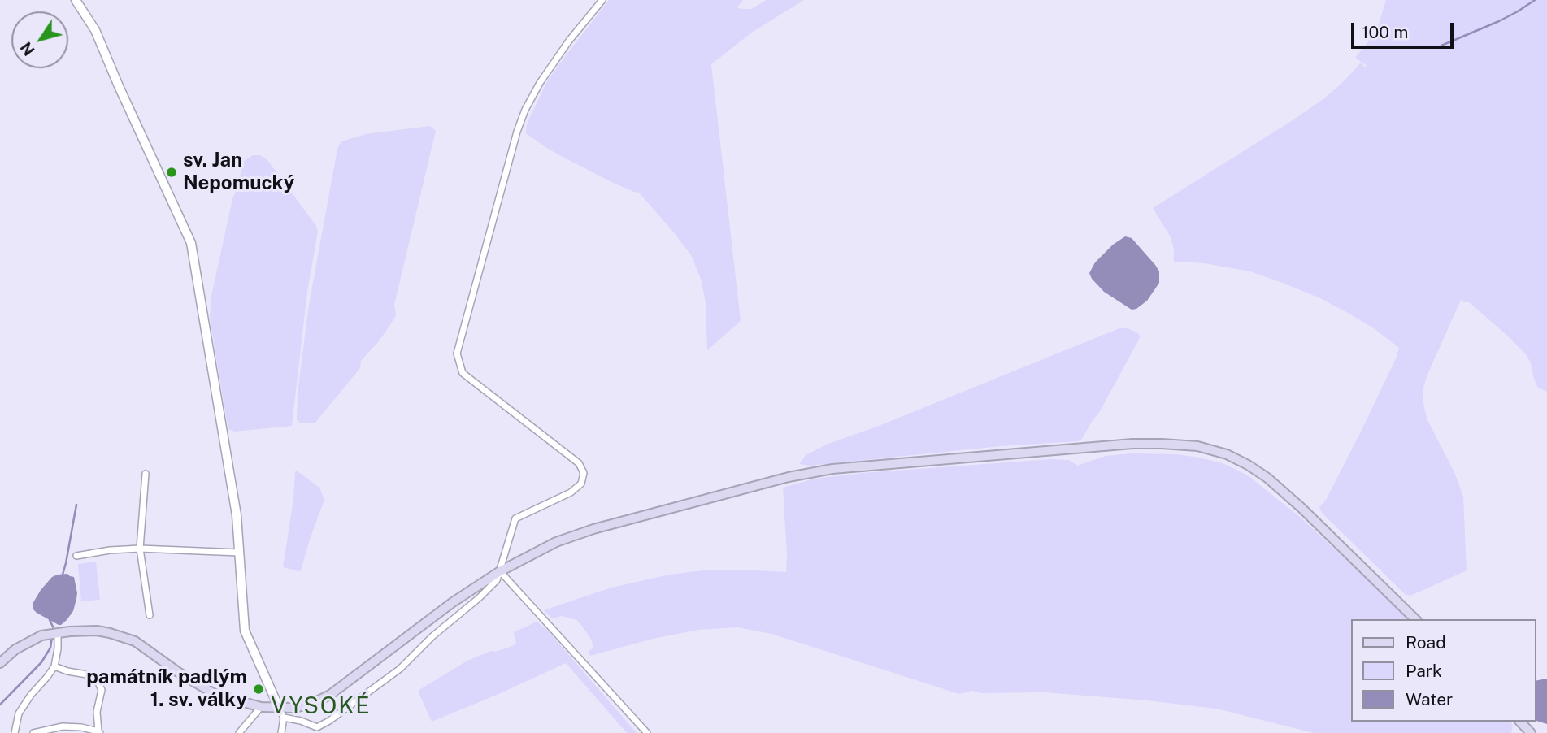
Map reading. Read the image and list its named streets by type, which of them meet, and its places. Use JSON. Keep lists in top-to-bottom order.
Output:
{
  "districts": ["VYSOKÉ"],
  "places": ["sv. Jan Nepomucký", "památník padlým 1. sv. války"],
  "legend": ["Road", "Park", "Water"],
  "scale_bar": "100 m",
  "north": "bottom left"
}
